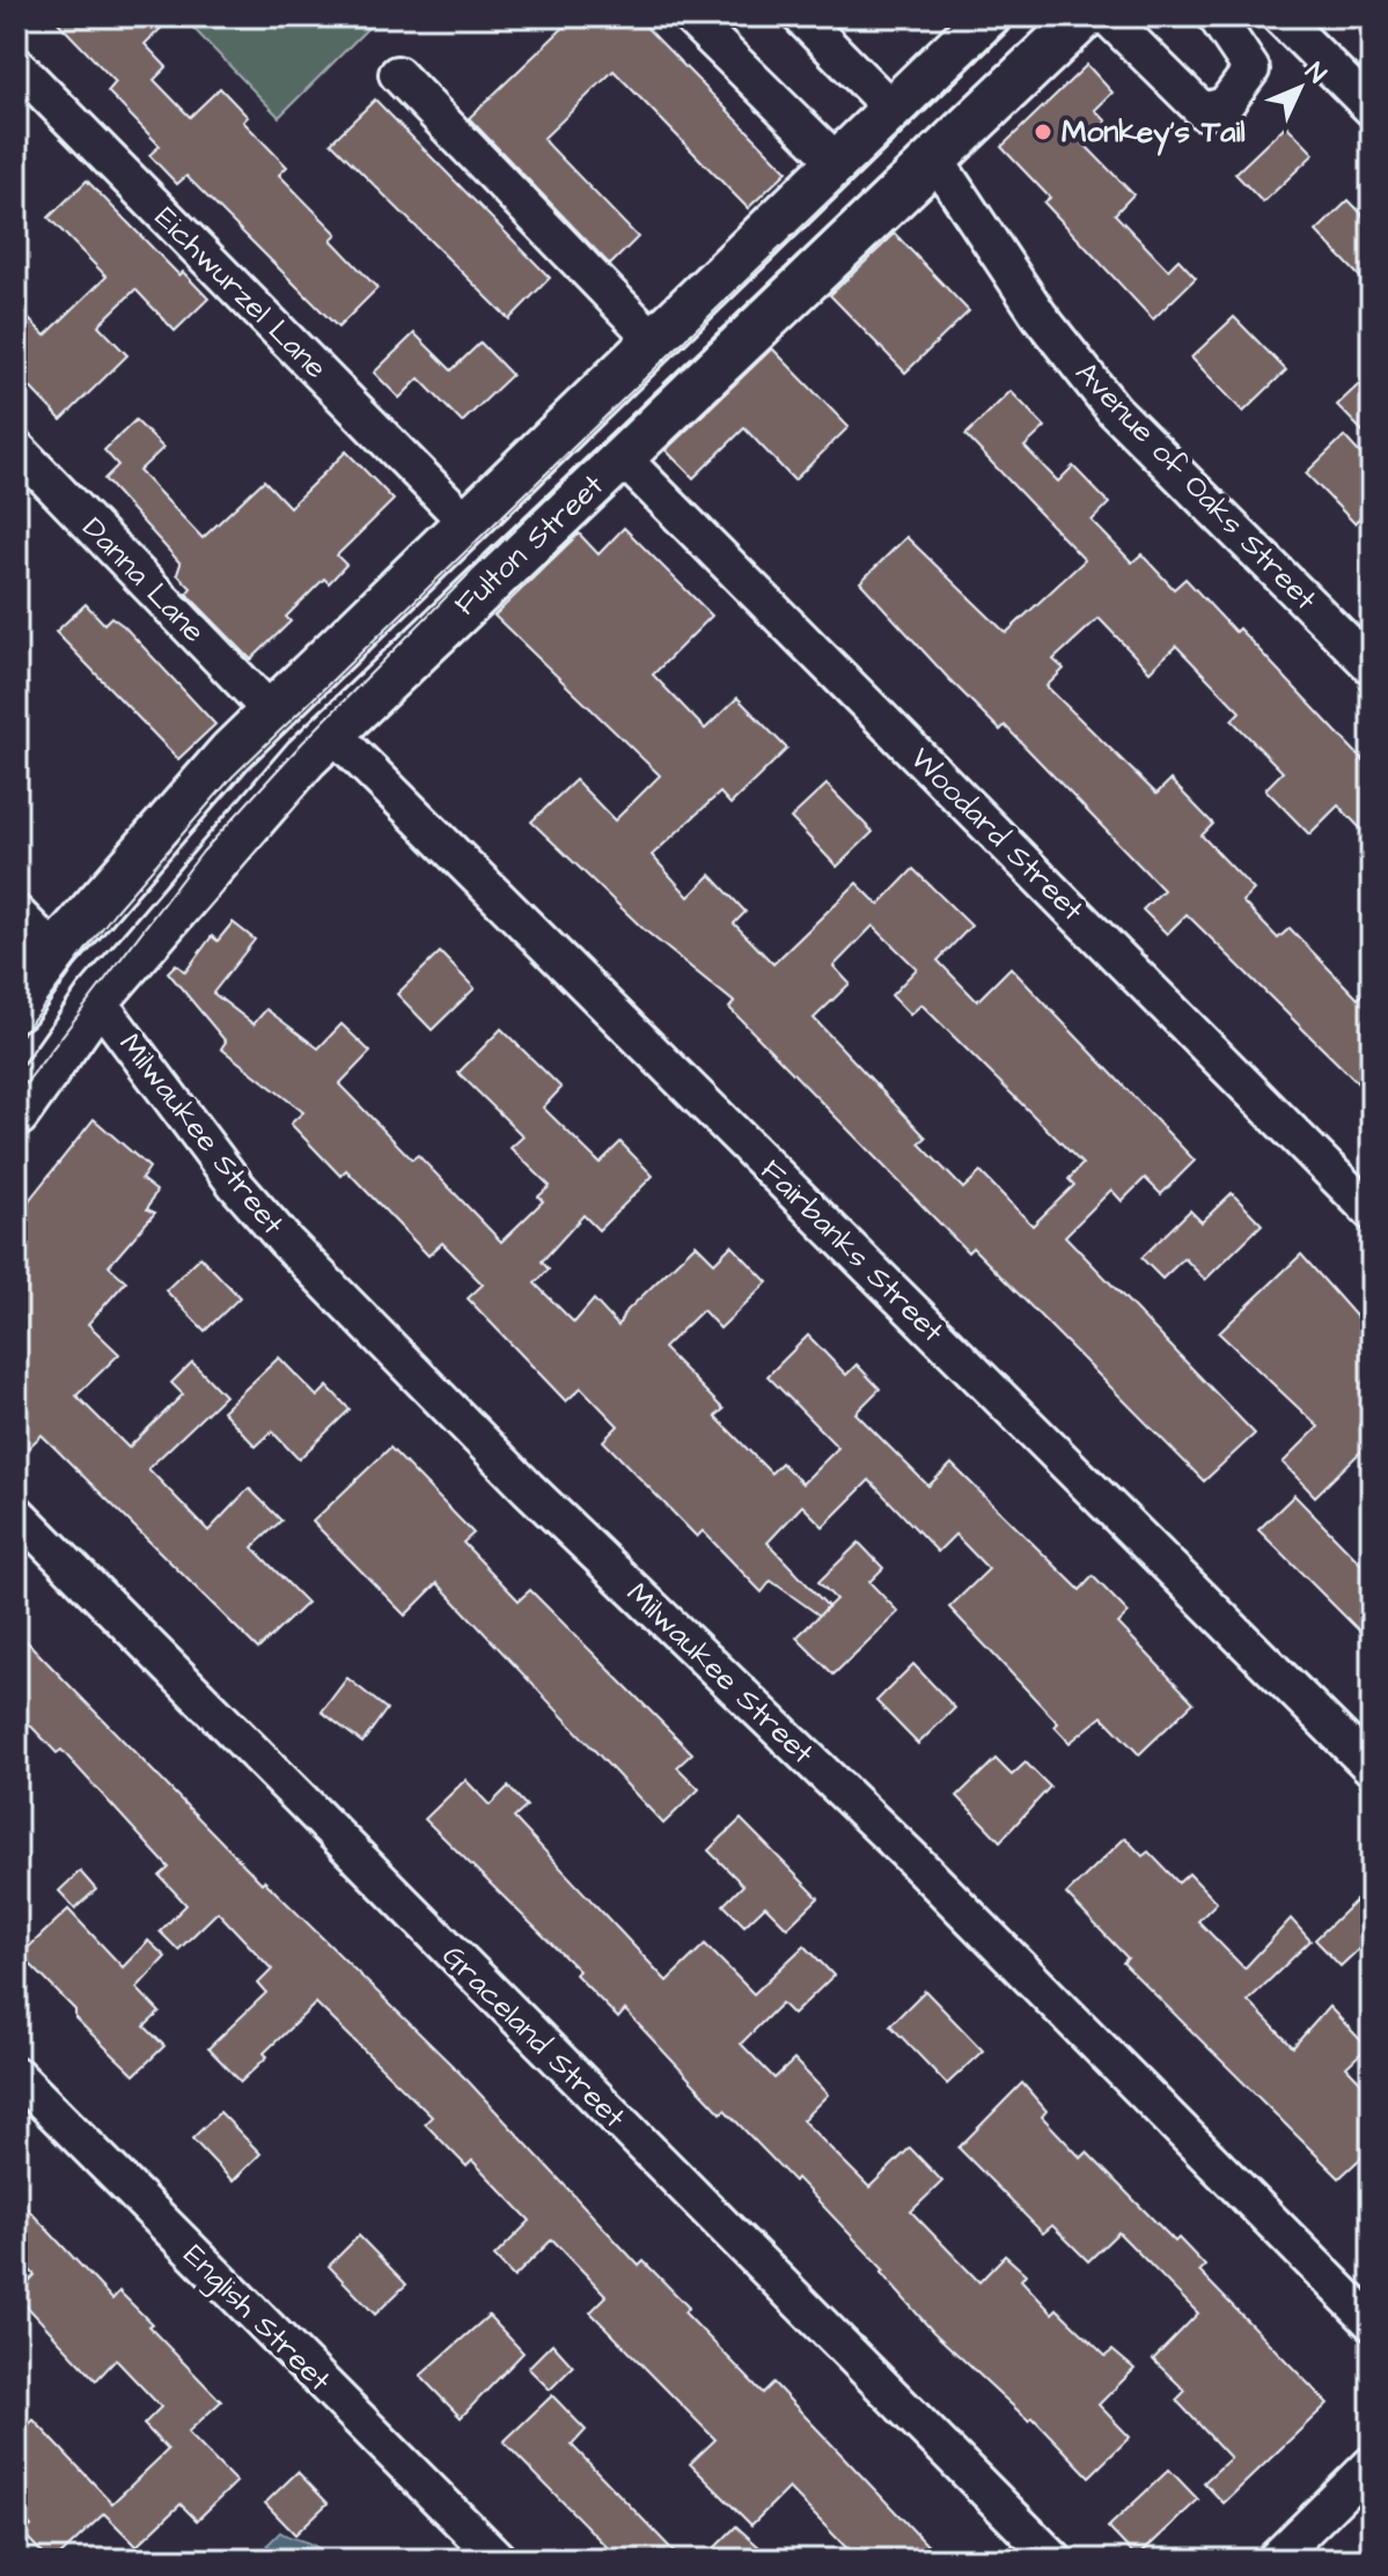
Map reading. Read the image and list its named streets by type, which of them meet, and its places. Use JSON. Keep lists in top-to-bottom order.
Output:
{
  "streets": {
    "main road": ["Fulton Street"],
    "street": [
      "Eichwurzel Lane",
      "Avenue of Oaks Street",
      "Danna Lane",
      "Woodard Street",
      "Milwaukee Street",
      "Fairbanks Street",
      "Graceland Street",
      "English Street"
    ]
  },
  "crossings": [
    ["Eichwurzel Lane", "Fulton Street"],
    ["Avenue of Oaks Street", "Fulton Street"],
    ["Fulton Street", "Danna Lane"],
    ["Fulton Street", "Woodard Street"],
    ["Fulton Street", "Milwaukee Street"],
    ["Fulton Street", "Fairbanks Street"]
  ],
  "places": ["Monkey's Tail"],
  "north": "top right"
}
